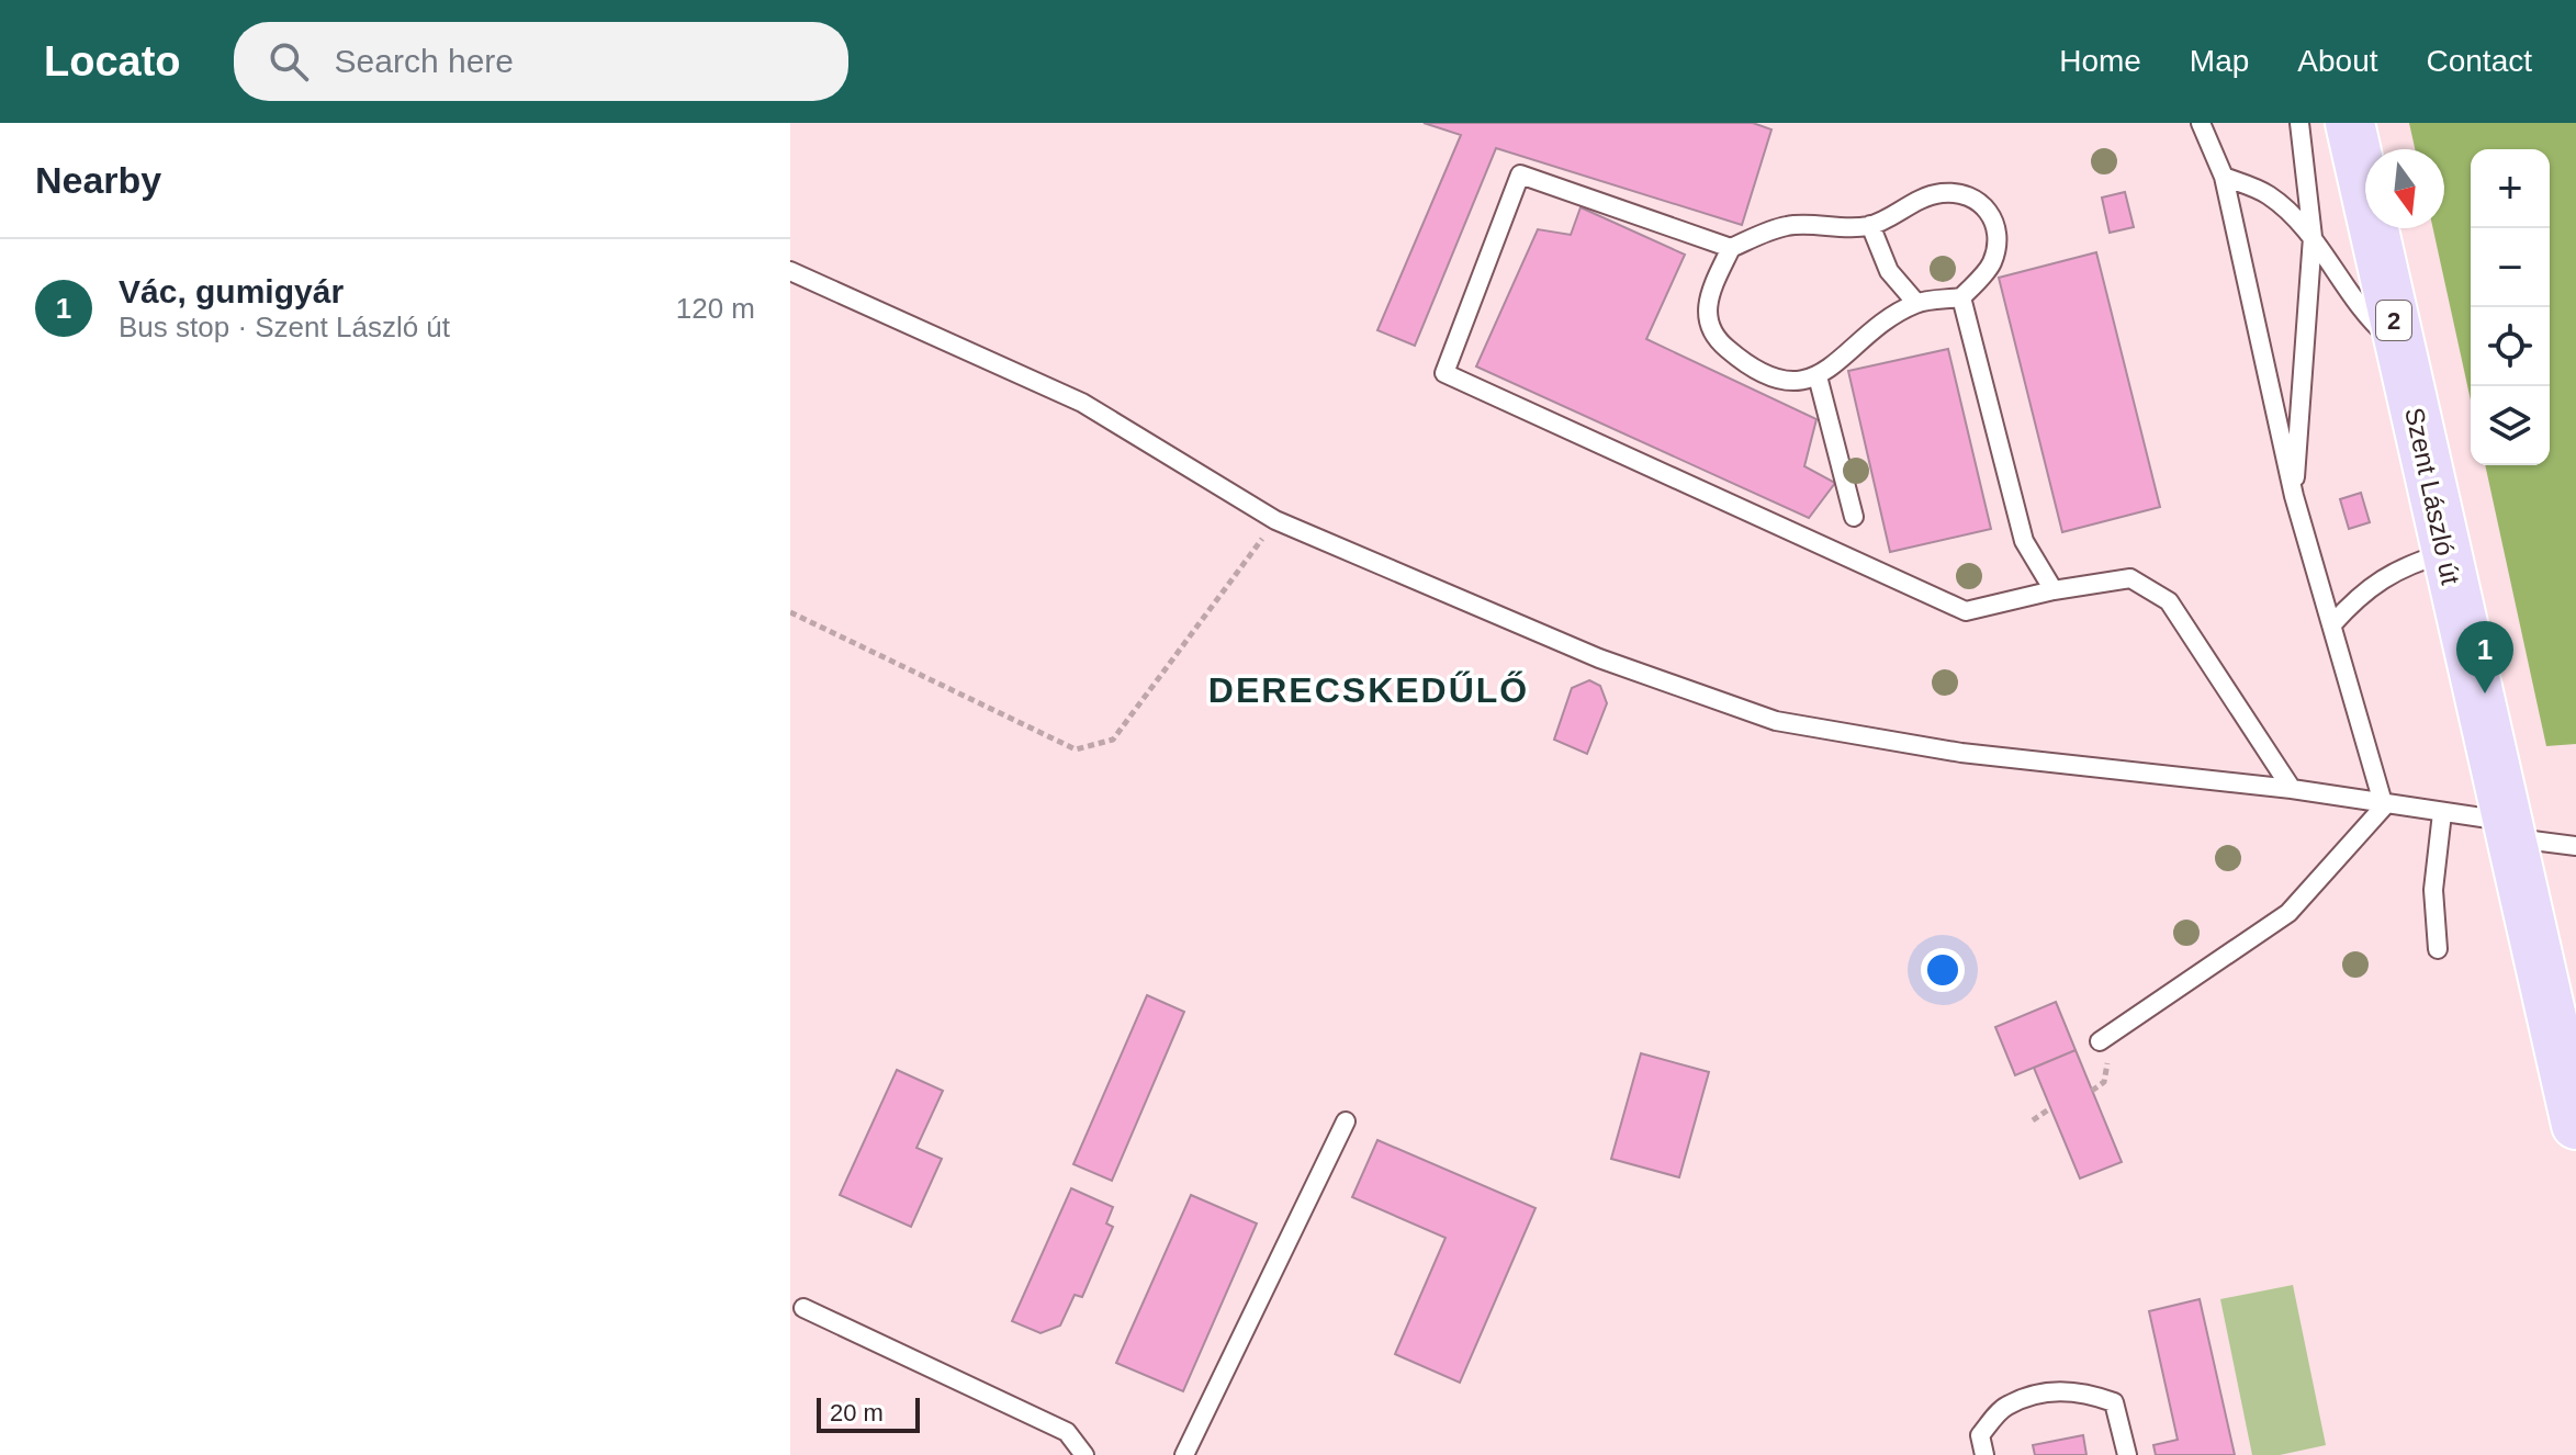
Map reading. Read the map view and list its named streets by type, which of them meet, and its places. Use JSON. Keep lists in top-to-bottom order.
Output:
{
  "streets": {
    "main road": ["2", "Szent László út"]
  },
  "districts": ["DERECSKEDŰLŐ"],
  "scale_bar": "20 m",
  "north": "bottom",
  "page": {
    "header": "Locato",
    "search": "Search here",
    "nav": [
      "Home",
      "Map",
      "About",
      "Contact"
    ],
    "heading": "Nearby",
    "map_buttons": ["+", "−"],
    "list": [
      {
        "mark": "1",
        "name": "Vác, gumigyár",
        "note": "Bus stop · Szent László út",
        "value": "120 m"
      }
    ],
    "pins": "1",
    "scale": "20 m"
  }
}
